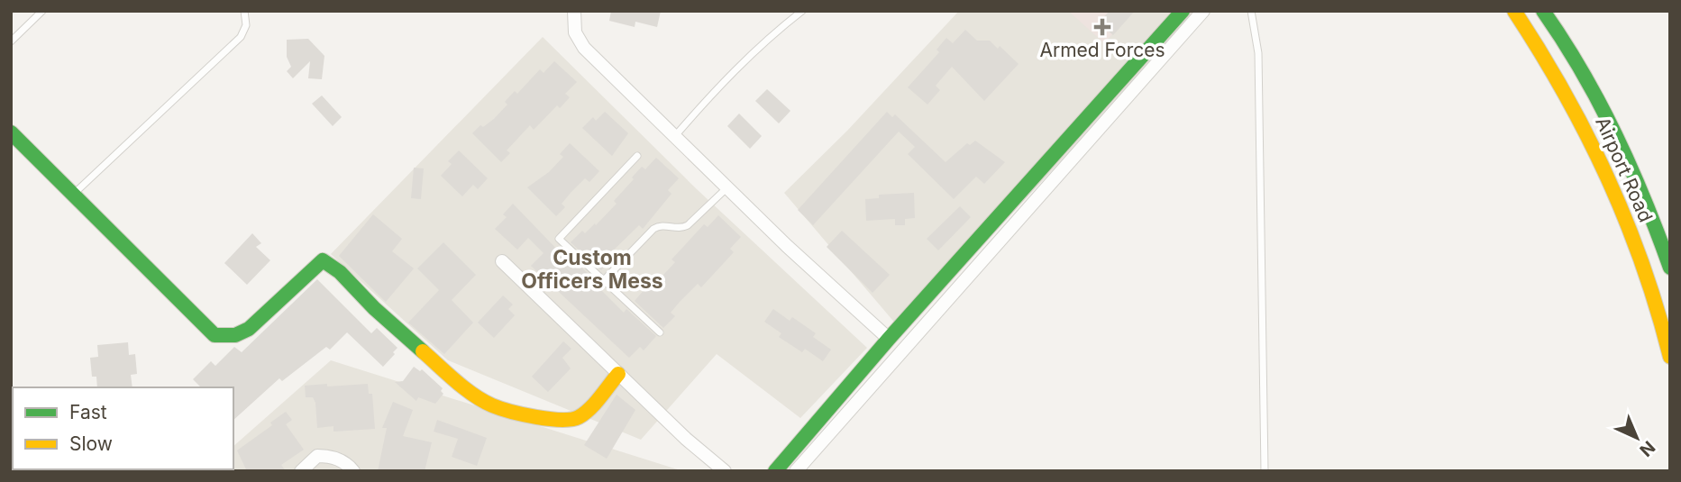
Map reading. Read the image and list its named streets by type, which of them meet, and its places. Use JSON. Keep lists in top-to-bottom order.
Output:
{
  "streets": {
    "street": ["Airport Road"]
  },
  "districts": ["Custom Officers Mess"],
  "places": {
    "health": ["Armed Forces"]
  },
  "legend": ["Fast", "Slow"],
  "north": "bottom right"
}
